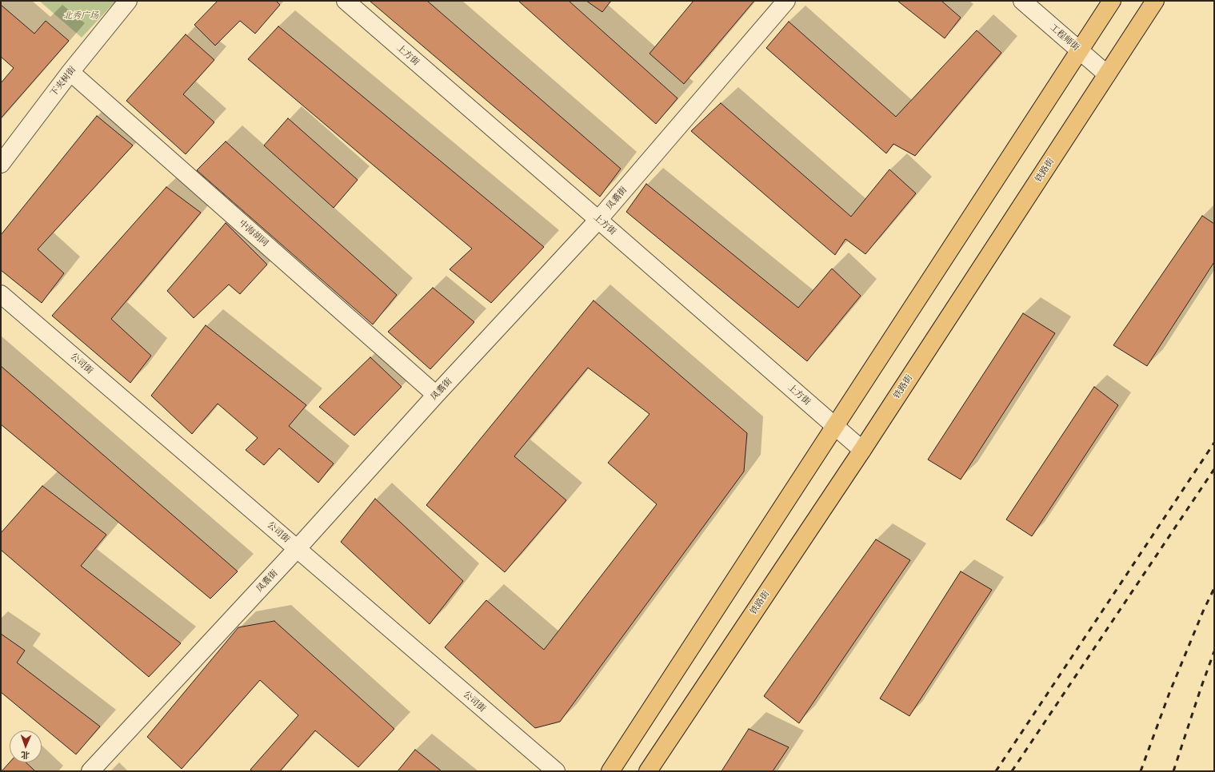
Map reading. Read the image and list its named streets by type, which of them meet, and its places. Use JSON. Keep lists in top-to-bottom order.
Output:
{
  "streets": {
    "main road": ["铁路街"],
    "street": [
      "工程师街",
      "上方街",
      "下夹树街",
      "凤翥街",
      "中海胡同",
      "公司街"
    ]
  },
  "crossings": [
    ["工程师街", "铁路街"],
    ["上方街", "铁路街"],
    ["上方街", "凤翥街"],
    ["下夹树街", "中海胡同"],
    ["凤翥街", "中海胡同"],
    ["凤翥街", "公司街"]
  ],
  "parks": ["北秀广场"],
  "north": "bottom"
}
